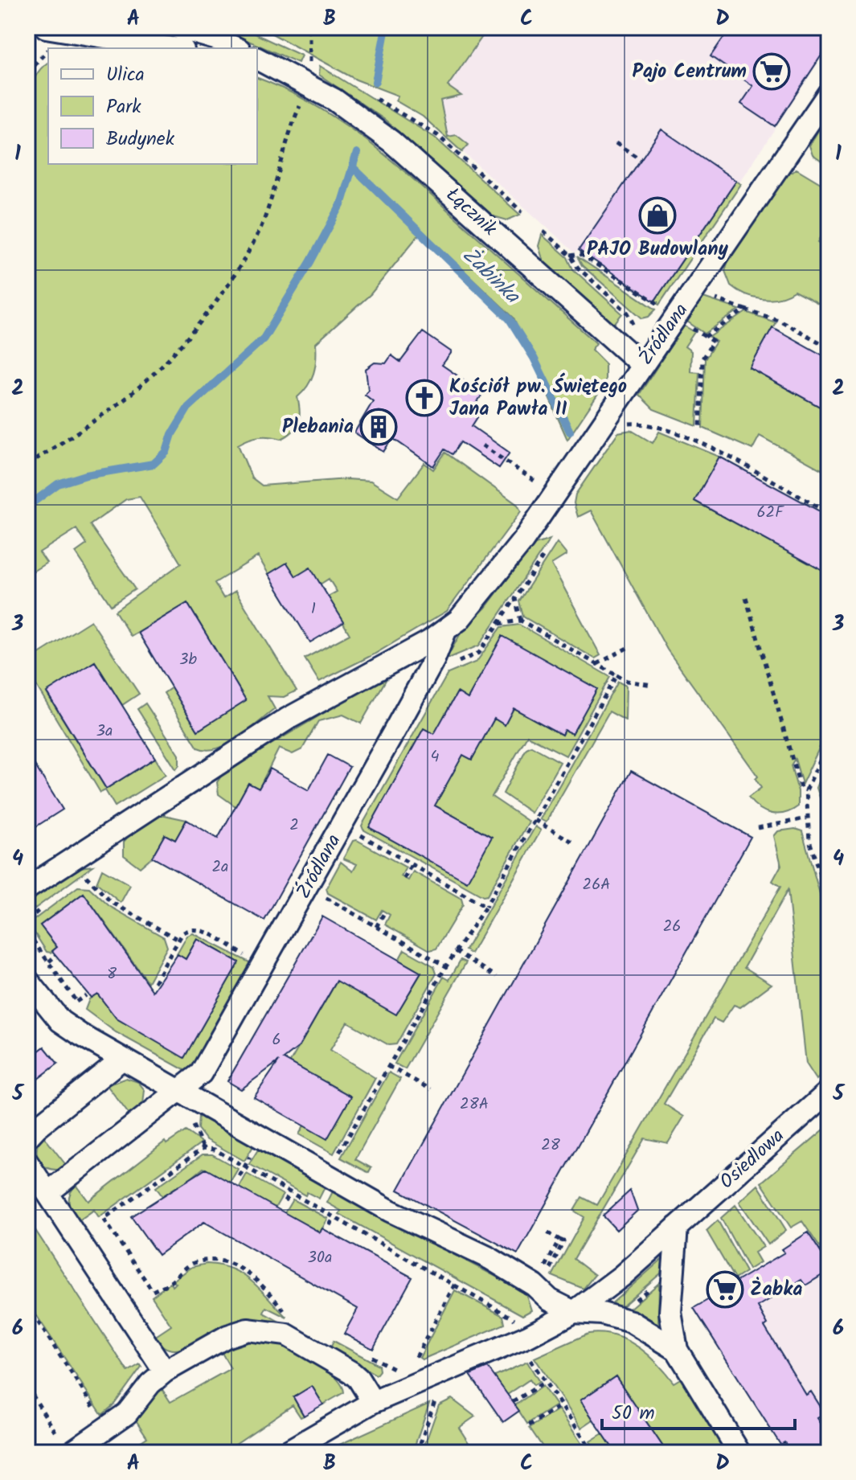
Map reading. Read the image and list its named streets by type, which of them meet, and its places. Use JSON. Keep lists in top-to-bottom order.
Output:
{
  "streets": {
    "street": ["Łącznik", "Źródlana", "Osiedlowa"]
  },
  "crossings": [
    ["Łącznik", "Źródlana"]
  ],
  "water": ["Żabinka"],
  "places": {
    "supermarket": ["Pajo Centrum", "Żabka"],
    "shop": ["PAJO Budowlany"],
    "church": ["Kościół pw. Świętego Jana Pawła II"],
    "building": ["Plebania"]
  },
  "house_numbers": [
    "62F",
    "1",
    "3b",
    "3a",
    "4",
    "2",
    "2a",
    "26A",
    "26",
    "8",
    "6",
    "28A",
    "28",
    "30a"
  ],
  "legend": ["Ulica", "Park", "Budynek"],
  "scale_bar": "50 m",
  "grid": {
    "columns": [
      "A",
      "B",
      "C",
      "D"
    ],
    "rows": [
      "1",
      "2",
      "3",
      "4",
      "5",
      "6"
    ]
  }
}
